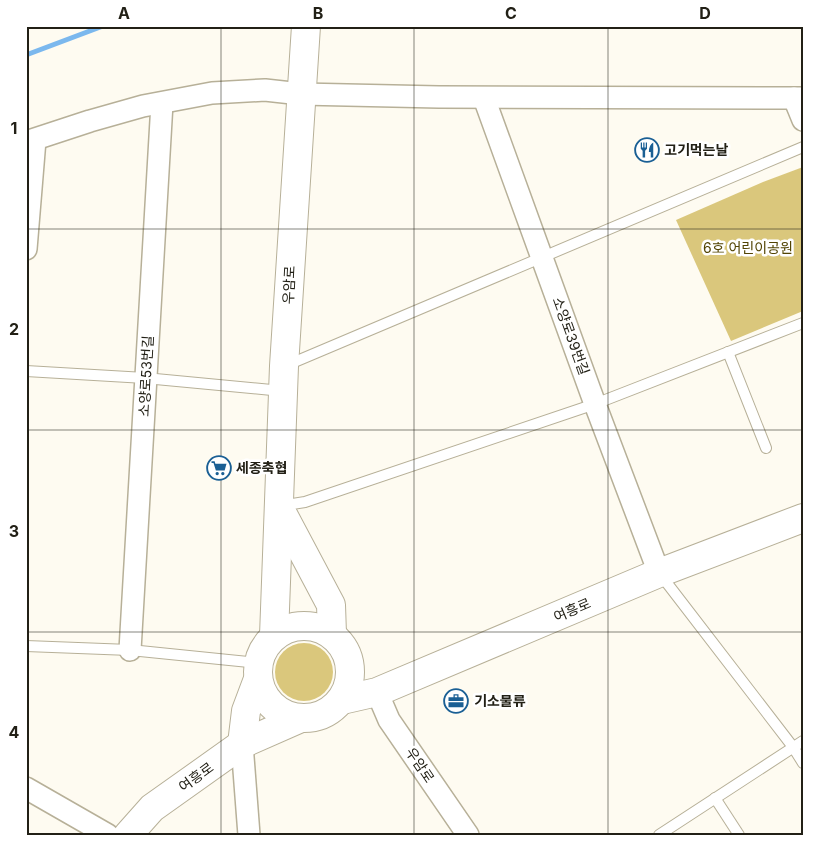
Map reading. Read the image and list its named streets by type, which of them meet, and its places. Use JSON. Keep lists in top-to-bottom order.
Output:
{
  "streets": {
    "street": [
      "우암로",
      "소양로39번길",
      "소양로53번길",
      "여흥로"
    ]
  },
  "crossings": [
    ["우암로", "여흥로"],
    ["소양로39번길", "여흥로"]
  ],
  "parks": ["6호 어린이공원"],
  "places": {
    "restaurant": ["고기먹는날"],
    "supermarket": ["세종축협"],
    "office": ["기소물류"]
  },
  "grid": {
    "columns": [
      "A",
      "B",
      "C",
      "D"
    ],
    "rows": [
      "1",
      "2",
      "3",
      "4"
    ]
  }
}
